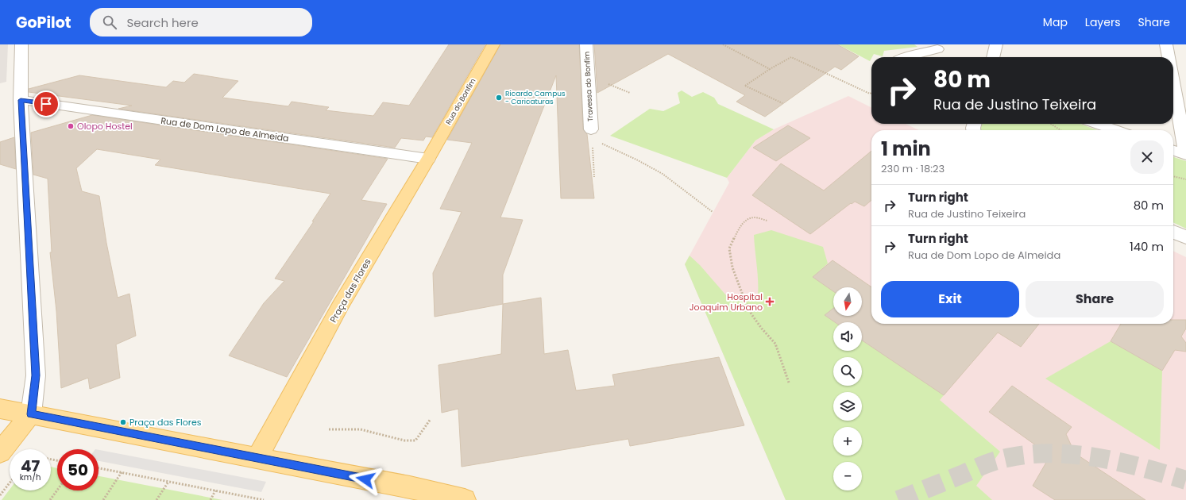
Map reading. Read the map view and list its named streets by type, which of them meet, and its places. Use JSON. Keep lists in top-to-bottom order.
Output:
{
  "streets": {
    "main road": ["Rua do Bonfim", "Praça das Flores"],
    "street": ["Travessa do Bonfim", "Rua de Dom Lopo de Almeida"]
  },
  "crossings": [
    ["Rua do Bonfim", "Rua de Dom Lopo de Almeida"],
    ["Rua do Bonfim", "Praça das Flores"],
    ["Rua de Dom Lopo de Almeida", "Praça das Flores"]
  ],
  "places": {
    "other": ["Ricardo Campus - Caricaturas", "Olopo Hostel", "Praça das Flores"],
    "health": ["Hospital Joaquim Urbano"]
  },
  "north": "bottom",
  "page": {
    "header": "GoPilot",
    "search": "Search here",
    "nav": ["Map", "Layers", "Share"],
    "turn": ["80 m", "Rua de Justino Teixeira"],
    "heading": ["1 min", "230 m · 18:23"],
    "list": [
      {
        "name": "Turn right",
        "note": "Rua de Justino Teixeira",
        "value": "80 m"
      },
      {
        "name": "Turn right",
        "note": "Rua de Dom Lopo de Almeida",
        "value": "140 m"
      }
    ],
    "buttons": ["Exit", "Share"],
    "map_buttons": ["+", "−"],
    "speed": "47 km/h",
    "limit": "50"
  }
}
